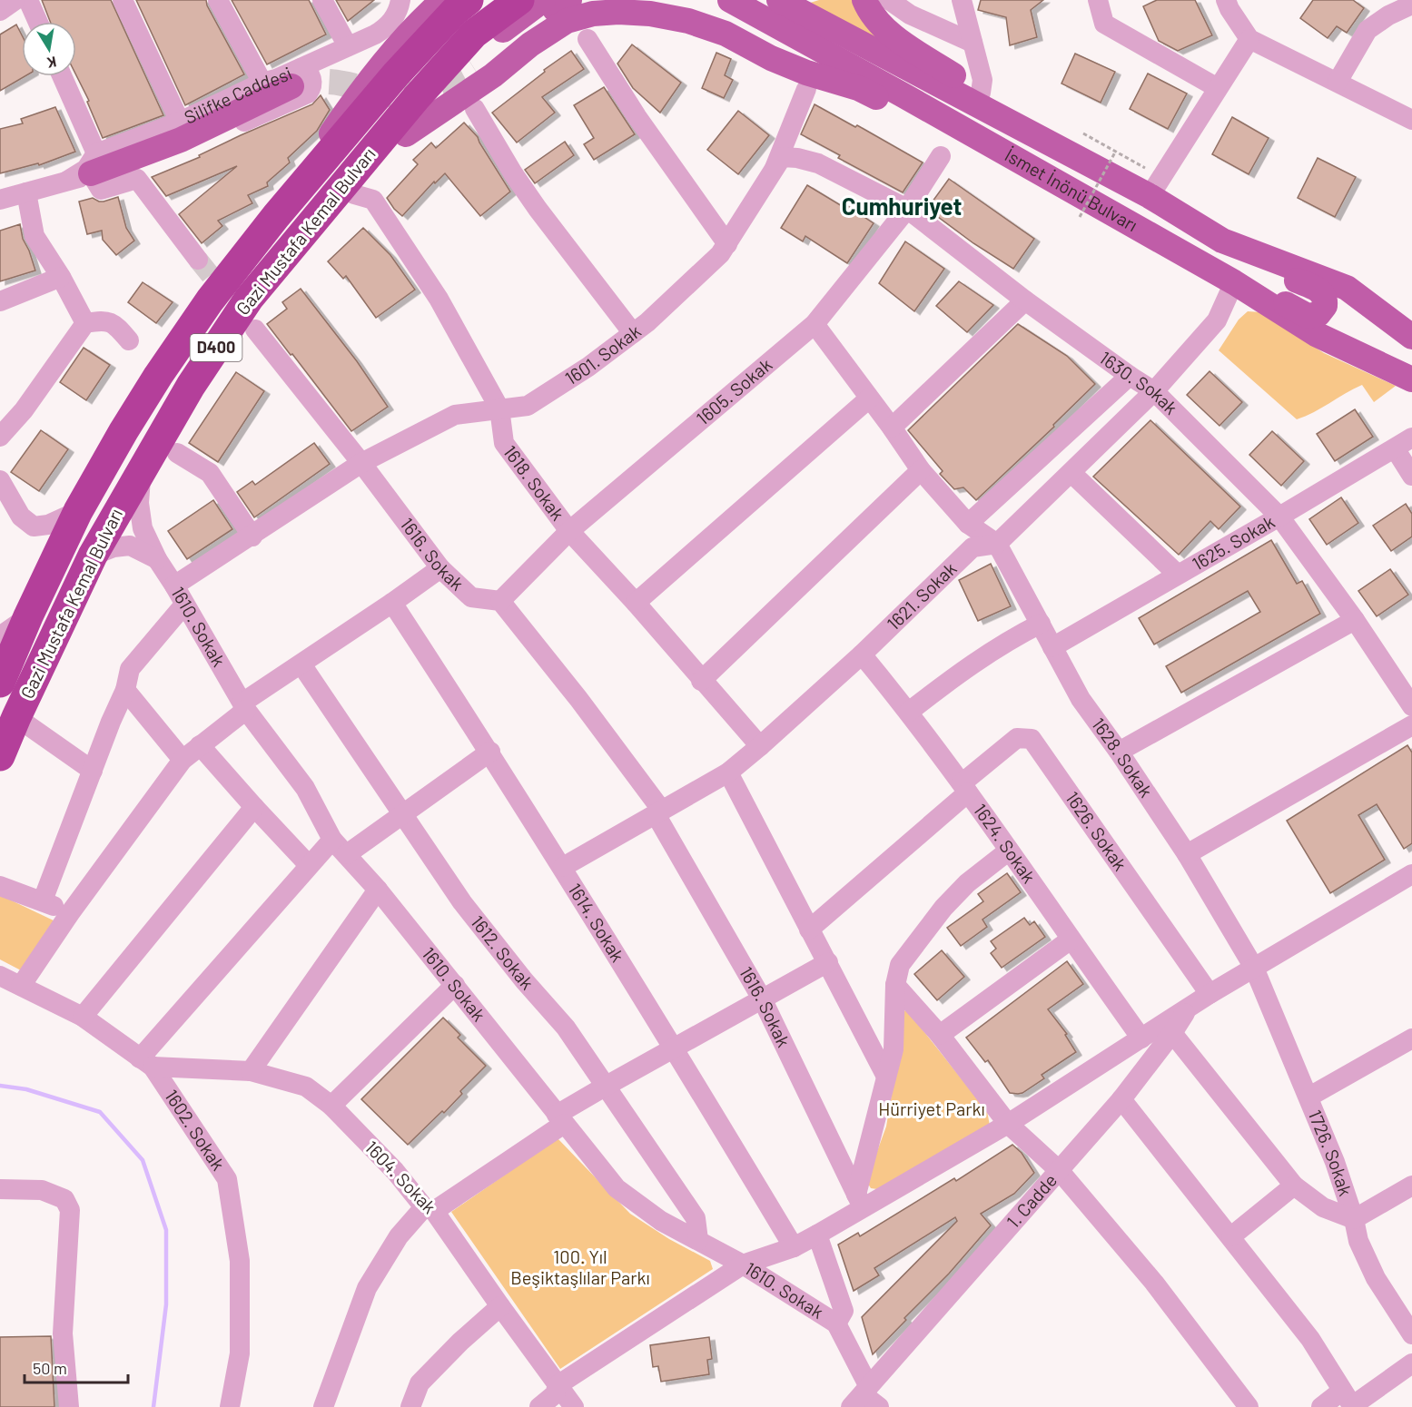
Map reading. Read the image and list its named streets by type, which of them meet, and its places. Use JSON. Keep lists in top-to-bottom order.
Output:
{
  "streets": {
    "highway": ["Gazi Mustafa Kemal Bulvarı", "D400"],
    "main road": ["İsmet İnönü Bulvarı"],
    "street": [
      "Silifke Caddesi",
      "1601. Sokak",
      "1630. Sokak",
      "1605. Sokak",
      "1618. Sokak",
      "1625. Sokak",
      "1616. Sokak",
      "1621. Sokak",
      "1610. Sokak",
      "1628. Sokak",
      "1626. Sokak",
      "1624. Sokak",
      "1614. Sokak",
      "1612. Sokak",
      "1602. Sokak",
      "1726. Sokak",
      "1604. Sokak",
      "1. Cadde"
    ]
  },
  "crossings": [
    ["Gazi Mustafa Kemal Bulvarı", "1610. Sokak"],
    ["1601. Sokak", "1630. Sokak"],
    ["1601. Sokak", "1618. Sokak"],
    ["1601. Sokak", "1616. Sokak"],
    ["1601. Sokak", "1610. Sokak"],
    ["1630. Sokak", "1605. Sokak"],
    ["1630. Sokak", "1625. Sokak"],
    ["1605. Sokak", "1618. Sokak"],
    ["1605. Sokak", "1616. Sokak"],
    ["1618. Sokak", "1621. Sokak"],
    ["1625. Sokak", "1628. Sokak"],
    ["1616. Sokak", "1621. Sokak"],
    ["1616. Sokak", "1. Cadde"],
    ["1621. Sokak", "1628. Sokak"],
    ["1621. Sokak", "1624. Sokak"],
    ["1621. Sokak", "1614. Sokak"],
    ["1610. Sokak", "1612. Sokak"],
    ["1610. Sokak", "1. Cadde"],
    ["1628. Sokak", "1726. Sokak"],
    ["1628. Sokak", "1. Cadde"],
    ["1626. Sokak", "1624. Sokak"],
    ["1626. Sokak", "1. Cadde"],
    ["1624. Sokak", "1. Cadde"],
    ["1614. Sokak", "1. Cadde"],
    ["1602. Sokak", "1604. Sokak"],
    ["1726. Sokak", "1. Cadde"],
    ["1604. Sokak", "1. Cadde"]
  ],
  "districts": ["Cumhuriyet"],
  "parks": ["Hürriyet Parkı", "100. Yıl Beşiktaşlılar Parkı"],
  "scale_bar": "50 m",
  "north": "bottom"
}
